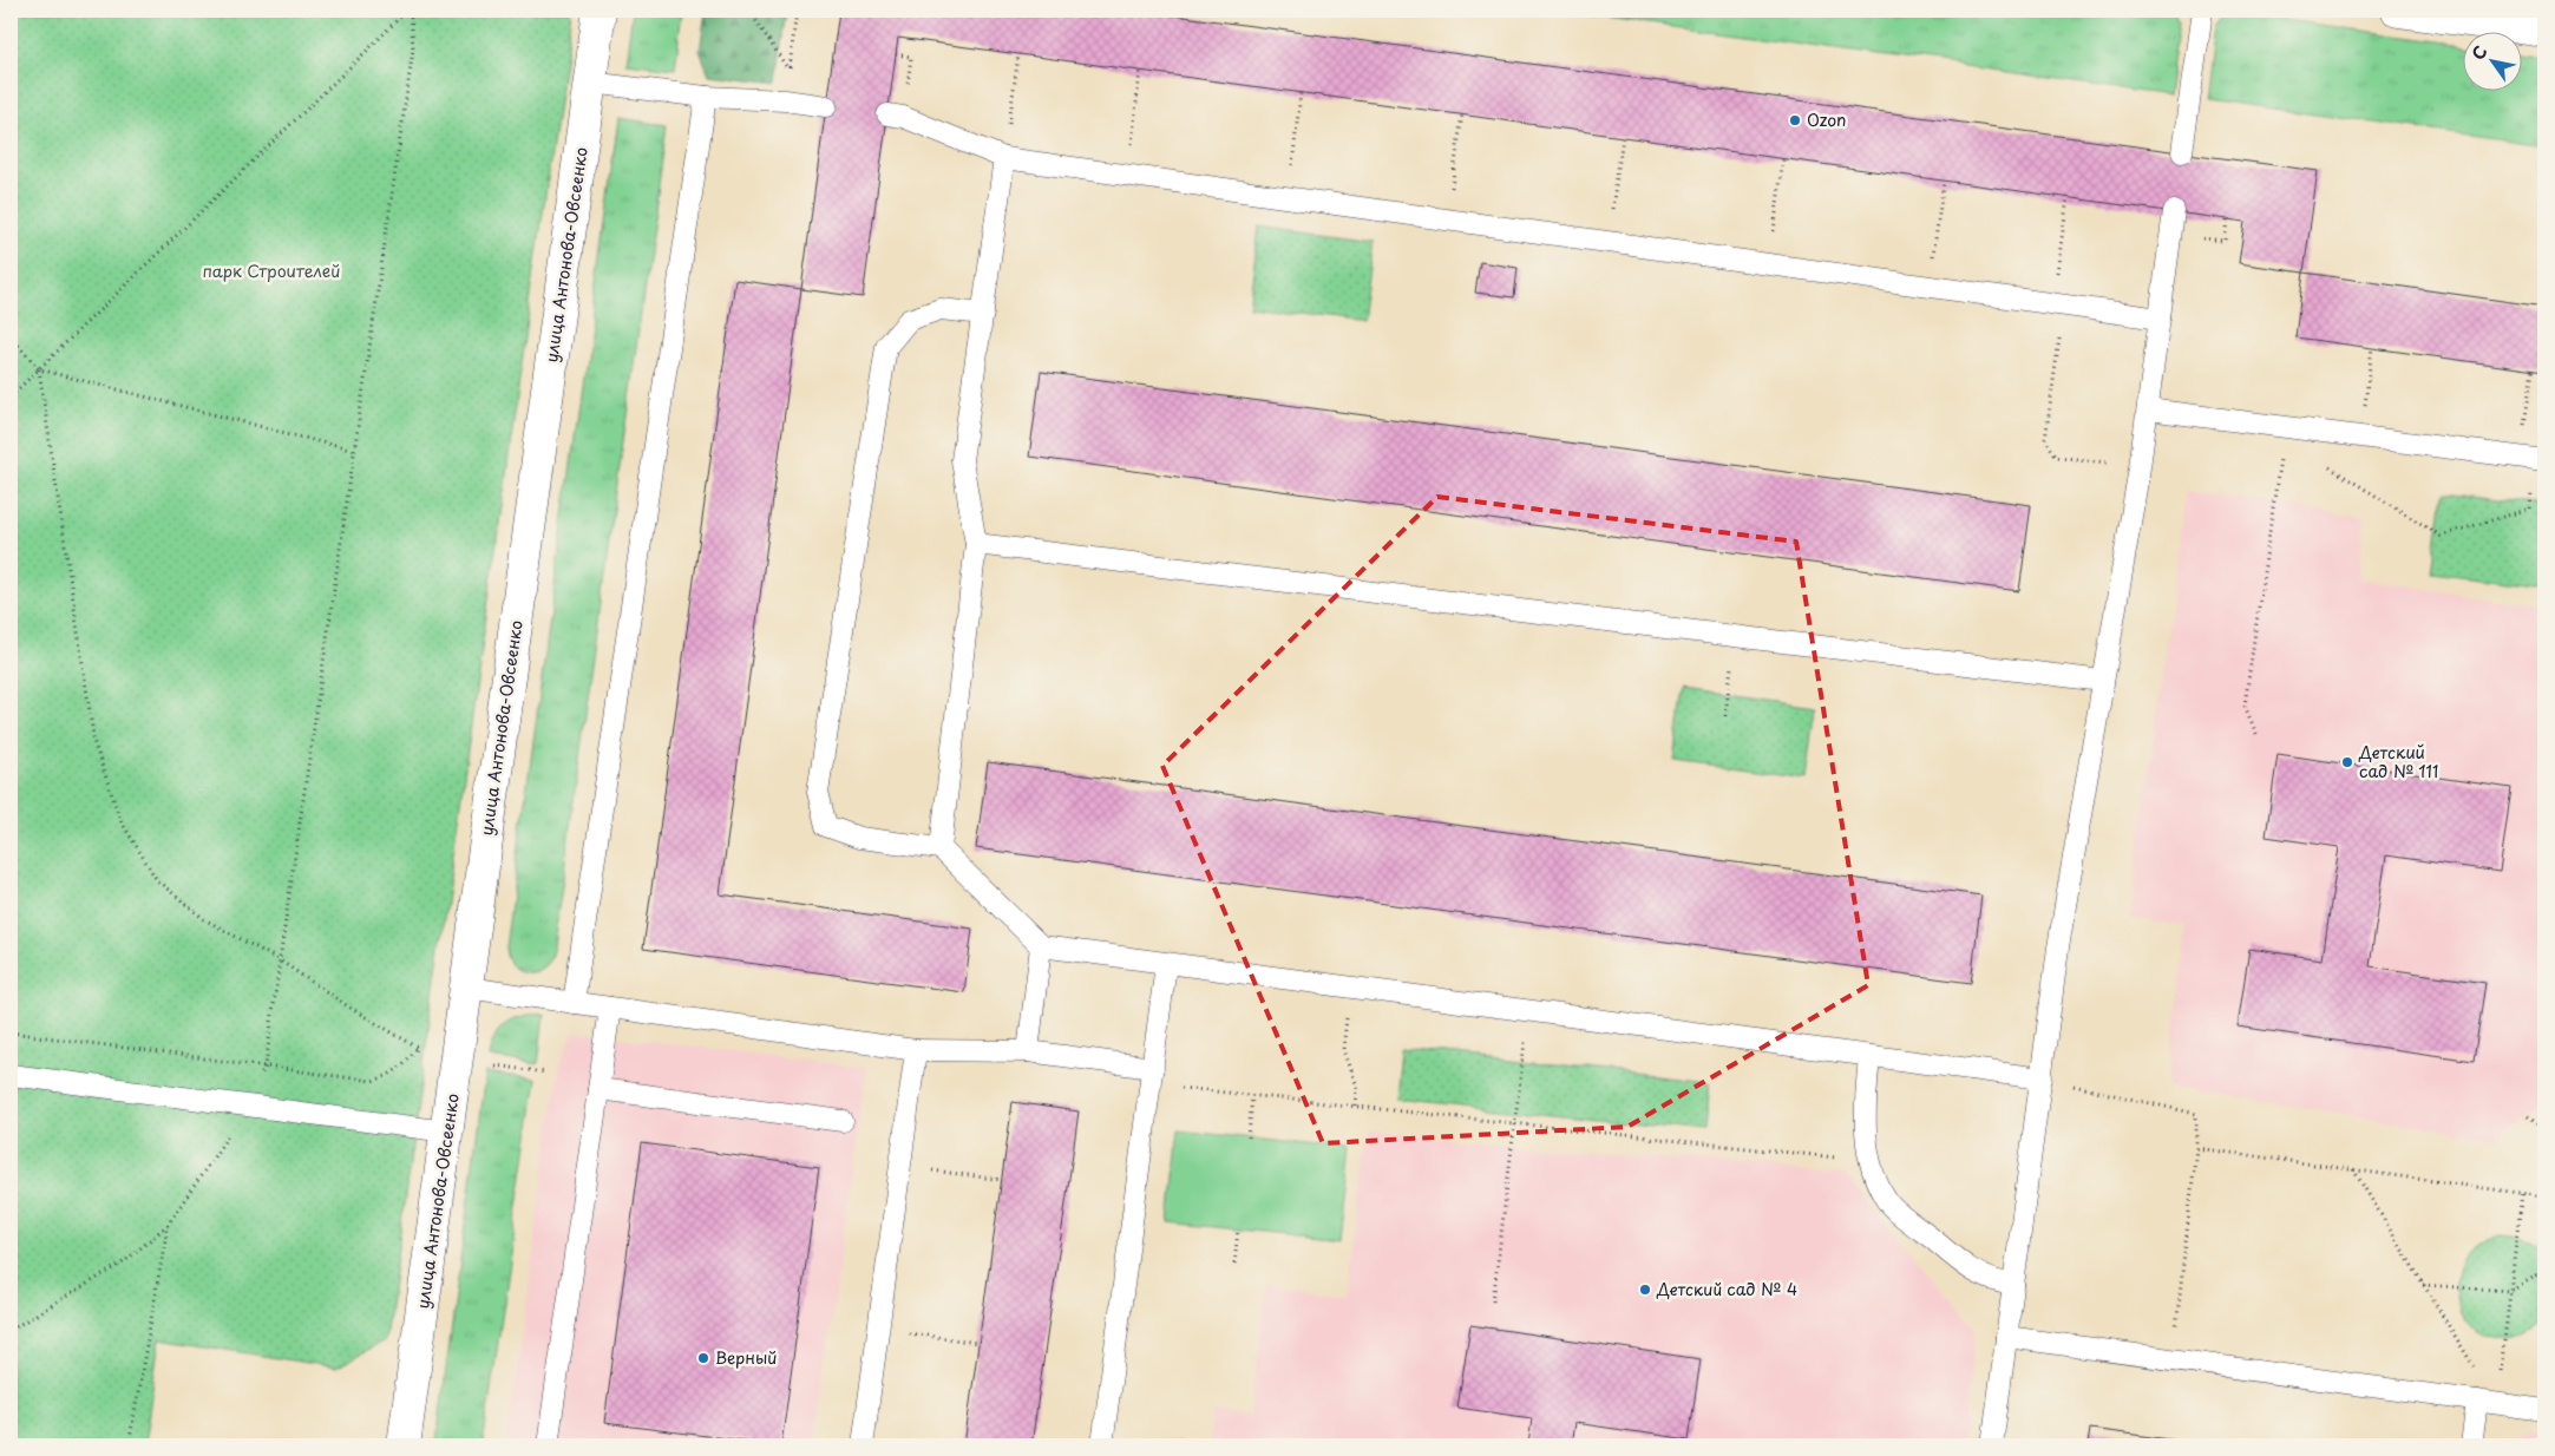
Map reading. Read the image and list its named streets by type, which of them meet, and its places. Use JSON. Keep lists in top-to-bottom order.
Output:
{
  "streets": {
    "street": ["улица Антонова-Овсеенко"]
  },
  "parks": ["парк Строителей"],
  "places": [
    "Ozon",
    "Детский сад № 111",
    "Детский сад № 4",
    "Верный"
  ],
  "north": "top left"
}
